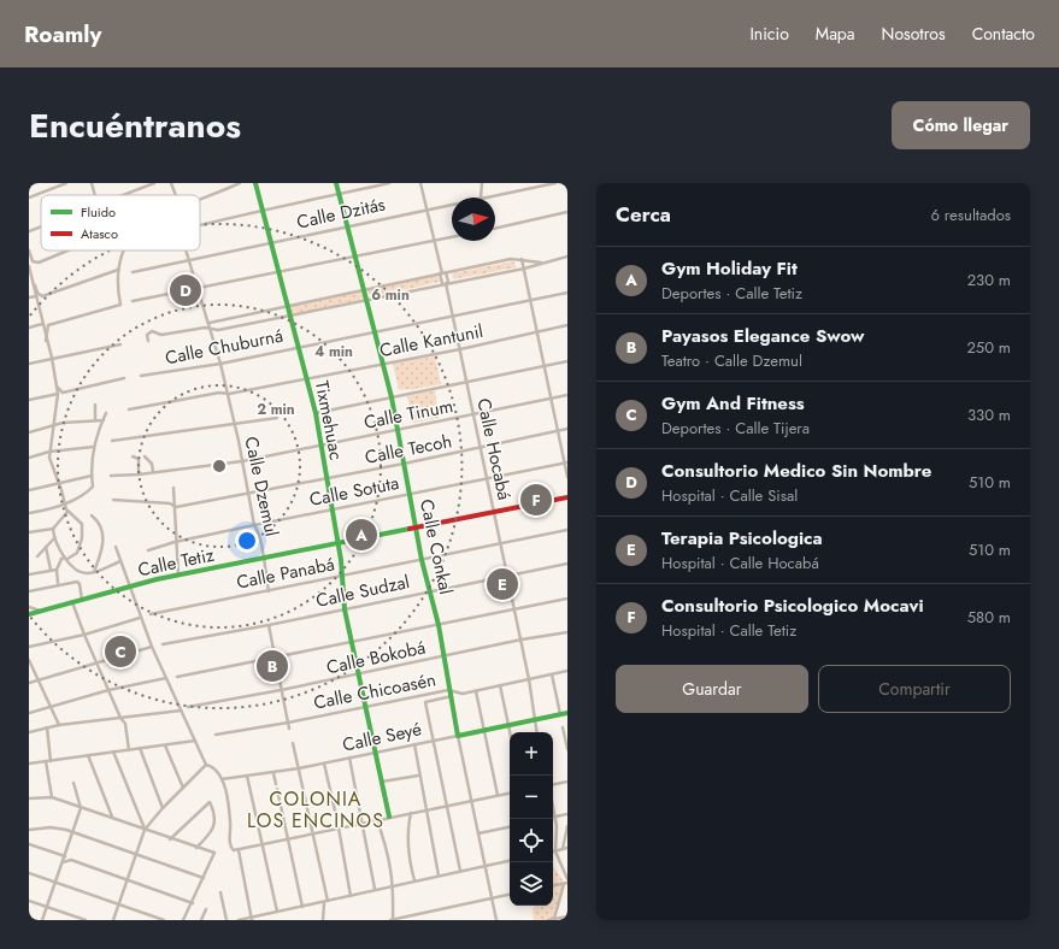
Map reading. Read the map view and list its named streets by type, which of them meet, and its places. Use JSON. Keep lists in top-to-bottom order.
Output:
{
  "streets": {
    "street": [
      "Calle Dzitás",
      "Calle Kantunil",
      "Calle Chuburná",
      "Calle Tinum",
      "Tixmehuac",
      "Calle Tecoh",
      "Calle Hocabá",
      "Calle Dzemul",
      "Calle Sotuta",
      "Calle Conkal",
      "Calle Tetiz",
      "Calle Panabá",
      "Calle Sudzal",
      "Calle Bokobá",
      "Calle Chicoasén",
      "Calle Seyé"
    ]
  },
  "crossings": [
    ["Calle Dzitás", "Tixmehuac"],
    ["Calle Dzitás", "Calle Hocabá"],
    ["Calle Dzitás", "Calle Dzemul"],
    ["Calle Dzitás", "Calle Conkal"],
    ["Calle Kantunil", "Tixmehuac"],
    ["Calle Kantunil", "Calle Hocabá"],
    ["Calle Kantunil", "Calle Dzemul"],
    ["Calle Kantunil", "Calle Conkal"],
    ["Calle Chuburná", "Tixmehuac"],
    ["Calle Chuburná", "Calle Hocabá"],
    ["Calle Chuburná", "Calle Dzemul"],
    ["Calle Chuburná", "Calle Conkal"],
    ["Calle Tinum", "Tixmehuac"],
    ["Calle Tinum", "Calle Hocabá"],
    ["Calle Tinum", "Calle Dzemul"],
    ["Calle Tinum", "Calle Conkal"],
    ["Tixmehuac", "Calle Tecoh"],
    ["Tixmehuac", "Calle Sotuta"],
    ["Tixmehuac", "Calle Tetiz"],
    ["Tixmehuac", "Calle Panabá"],
    ["Tixmehuac", "Calle Sudzal"],
    ["Tixmehuac", "Calle Bokobá"],
    ["Tixmehuac", "Calle Chicoasén"],
    ["Tixmehuac", "Calle Seyé"],
    ["Calle Tecoh", "Calle Hocabá"],
    ["Calle Tecoh", "Calle Dzemul"],
    ["Calle Tecoh", "Calle Conkal"],
    ["Calle Hocabá", "Calle Sotuta"],
    ["Calle Hocabá", "Calle Tetiz"],
    ["Calle Hocabá", "Calle Panabá"],
    ["Calle Hocabá", "Calle Sudzal"],
    ["Calle Hocabá", "Calle Bokobá"],
    ["Calle Hocabá", "Calle Chicoasén"],
    ["Calle Hocabá", "Calle Seyé"],
    ["Calle Dzemul", "Calle Sotuta"],
    ["Calle Dzemul", "Calle Tetiz"],
    ["Calle Dzemul", "Calle Panabá"],
    ["Calle Sotuta", "Calle Conkal"],
    ["Calle Conkal", "Calle Tetiz"],
    ["Calle Conkal", "Calle Panabá"],
    ["Calle Conkal", "Calle Sudzal"],
    ["Calle Conkal", "Calle Bokobá"],
    ["Calle Conkal", "Calle Chicoasén"],
    ["Calle Conkal", "Calle Seyé"]
  ],
  "districts": ["COLONIA LOS ENCINOS"],
  "legend": ["Fluido", "Atasco"],
  "north": "right",
  "page": {
    "header": "Roamly",
    "nav": [
      "Inicio",
      "Mapa",
      "Nosotros",
      "Contacto"
    ],
    "title": "Encuéntranos",
    "buttons": [
      "Cómo llegar",
      ["Guardar", "Compartir"]
    ],
    "heading": ["Cerca", "6 resultados"],
    "list": [
      {
        "mark": "A",
        "name": "Gym Holiday Fit",
        "note": "Deportes · Calle Tetiz",
        "value": "230 m"
      },
      {
        "mark": "B",
        "name": "Payasos Elegance Swow",
        "note": "Teatro · Calle Dzemul",
        "value": "250 m"
      },
      {
        "mark": "C",
        "name": "Gym And Fitness",
        "note": "Deportes · Calle Tijera",
        "value": "330 m"
      },
      {
        "mark": "D",
        "name": "Consultorio Medico Sin Nombre",
        "note": "Hospital · Calle Sisal",
        "value": "510 m"
      },
      {
        "mark": "E",
        "name": "Terapia Psicologica",
        "note": "Hospital · Calle Hocabá",
        "value": "510 m"
      },
      {
        "mark": "F",
        "name": "Consultorio Psicologico Mocavi",
        "note": "Hospital · Calle Tetiz",
        "value": "580 m"
      }
    ],
    "pins": [
      "D",
      "F",
      "A",
      "E",
      "C",
      "B"
    ],
    "map_buttons": ["+", "−"]
  },
  "rings": ["6 min", "4 min", "2 min"]
}
